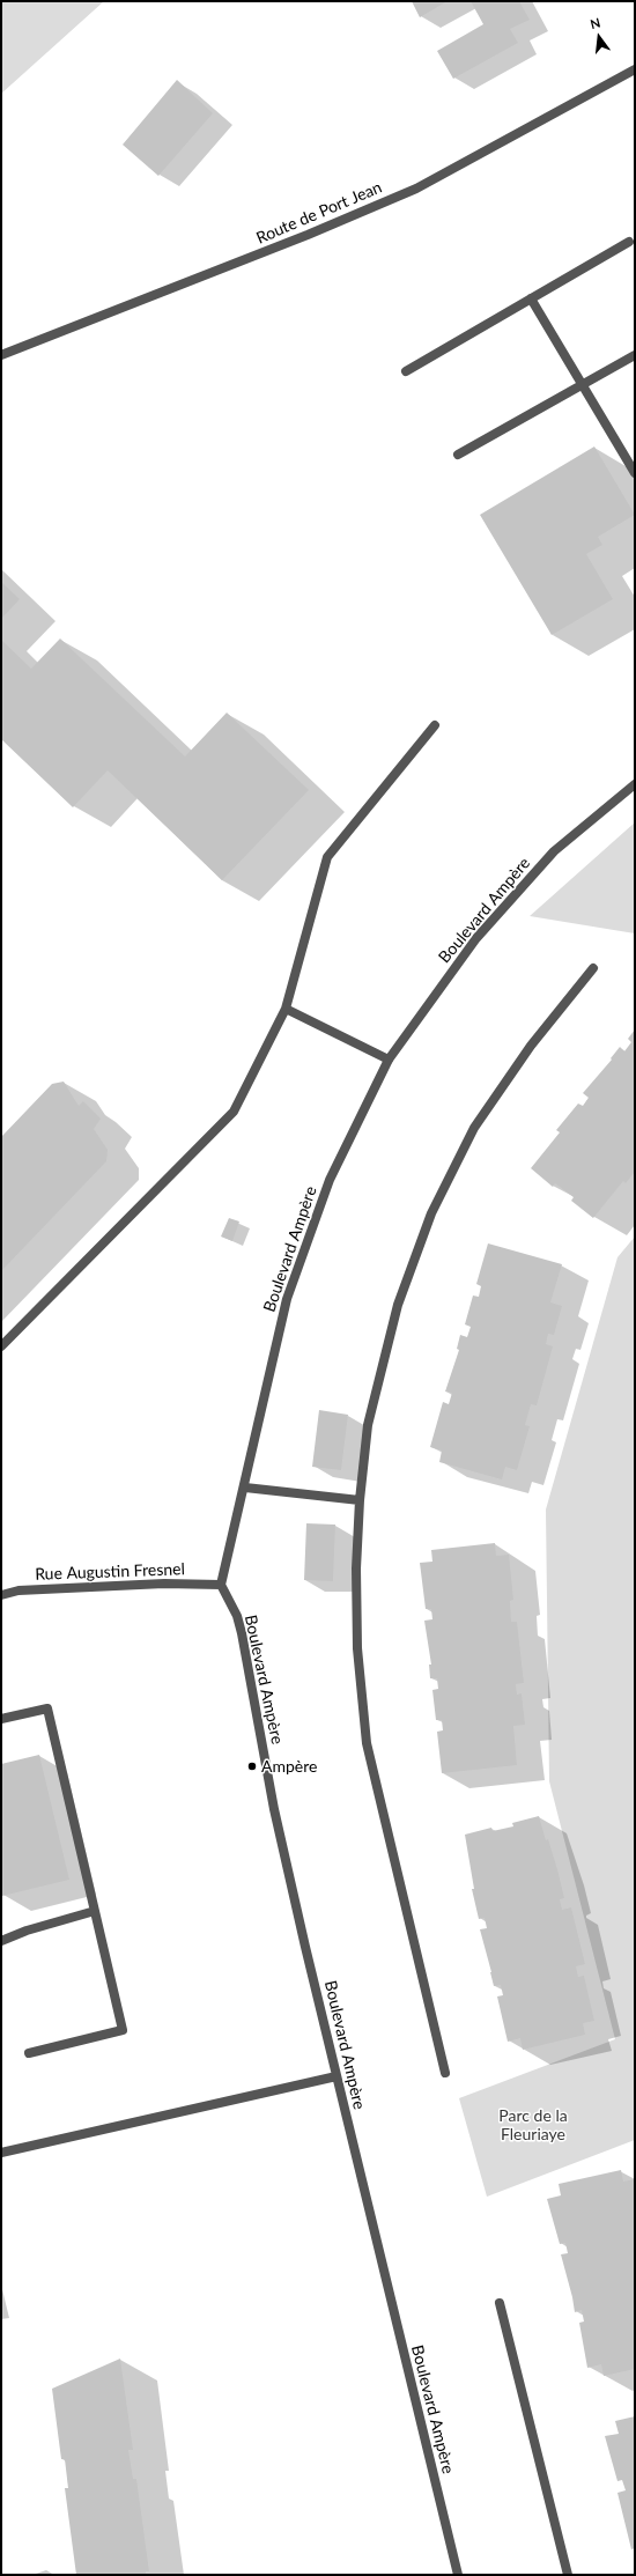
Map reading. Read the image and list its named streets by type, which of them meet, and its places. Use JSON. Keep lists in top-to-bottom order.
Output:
{
  "streets": {
    "street": ["Route de Port Jean", "Boulevard Ampère", "Rue Augustin Fresnel"]
  },
  "crossings": [
    ["Boulevard Ampère", "Rue Augustin Fresnel"]
  ],
  "parks": ["Parc de la Fleuriaye"],
  "places": ["Ampère"],
  "north": "top"
}
